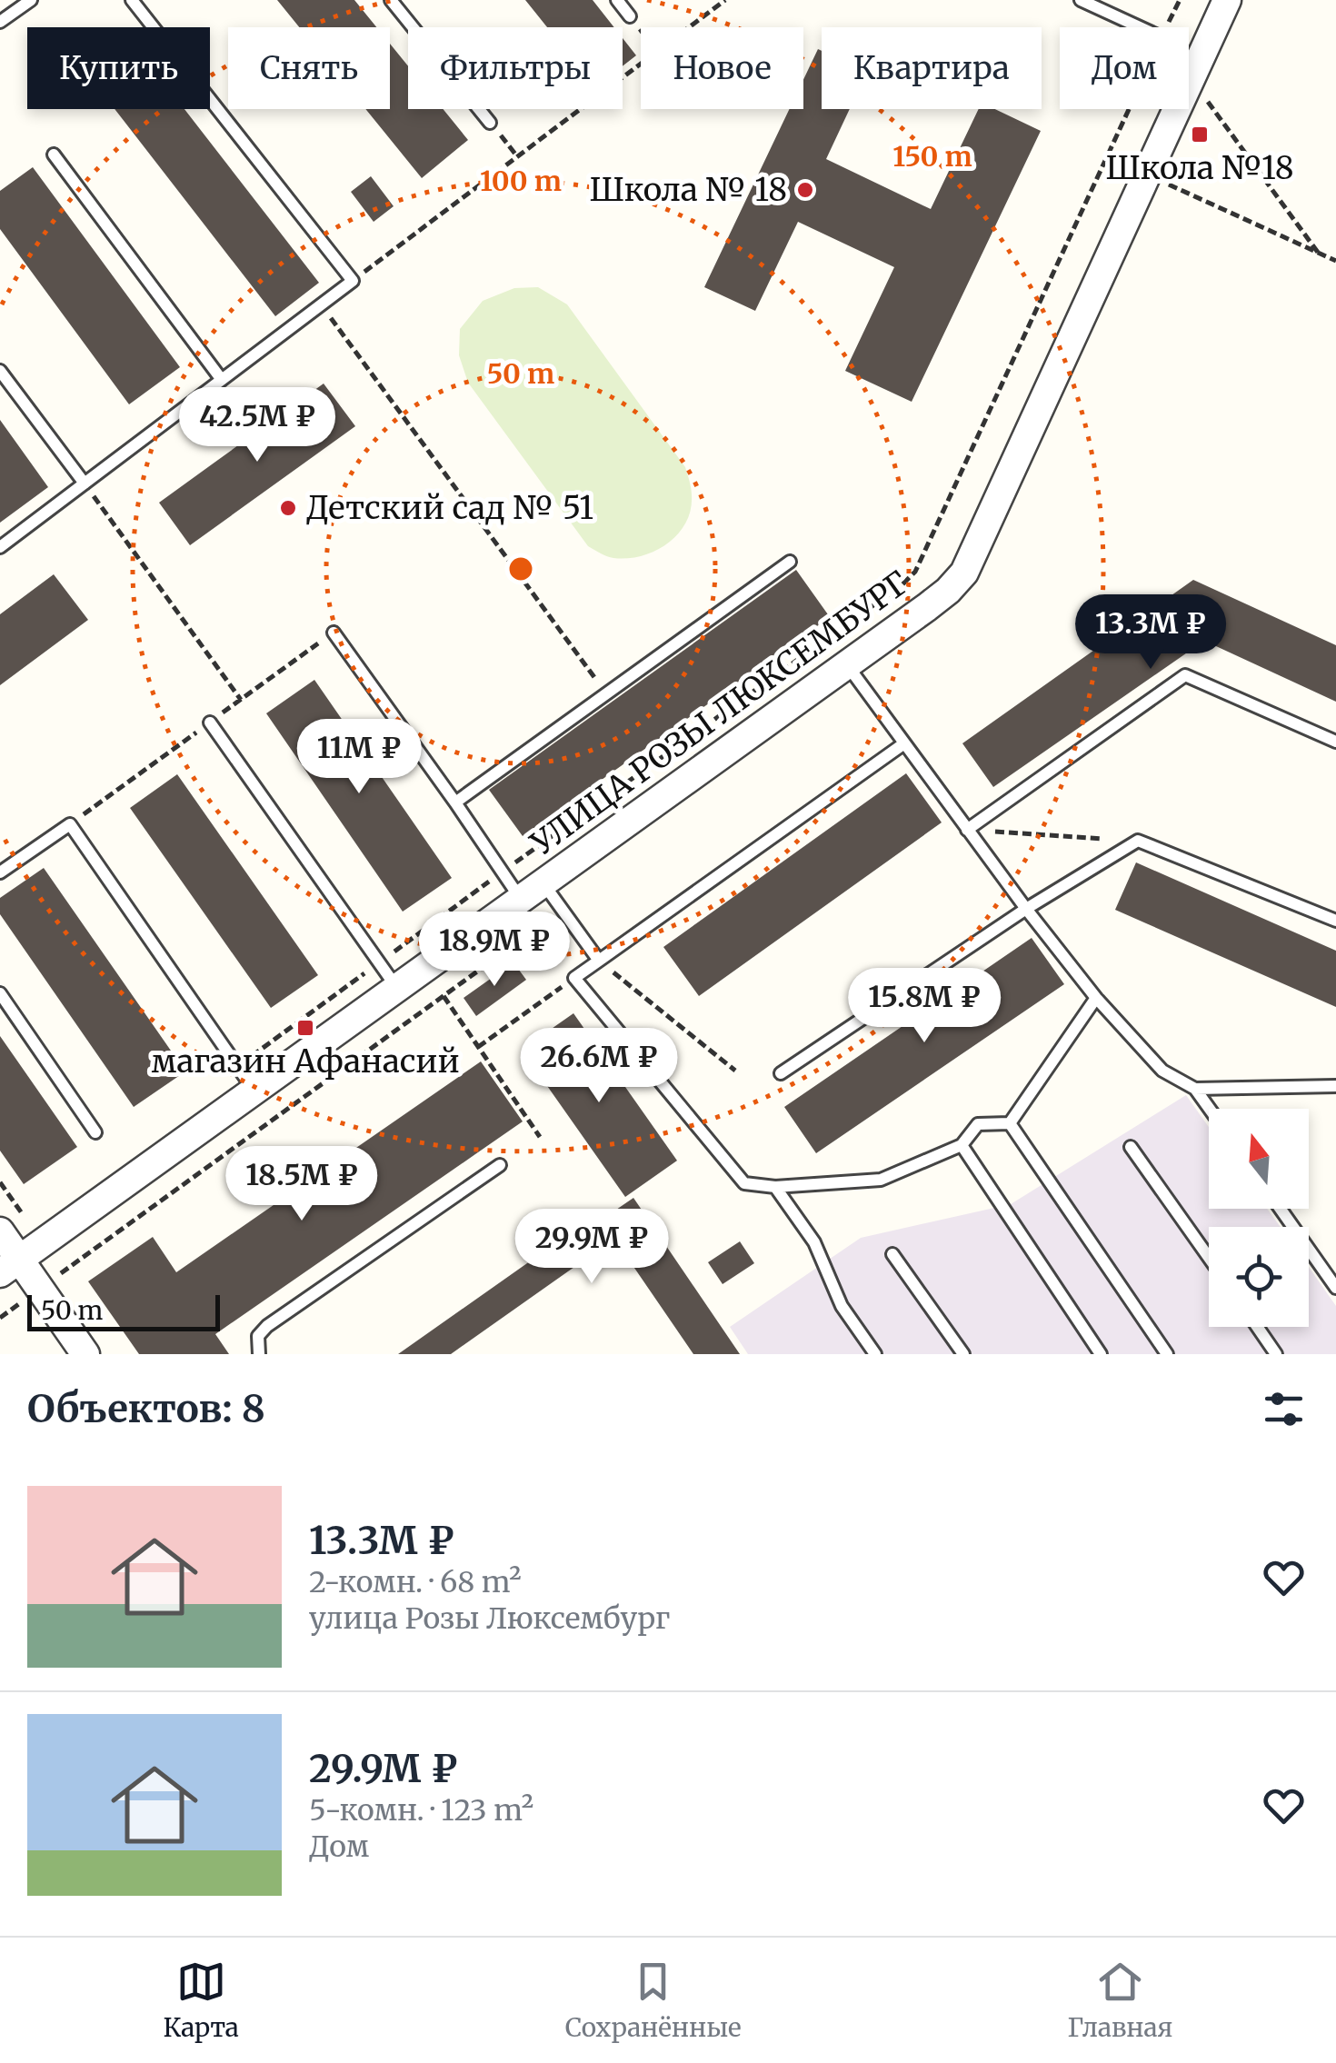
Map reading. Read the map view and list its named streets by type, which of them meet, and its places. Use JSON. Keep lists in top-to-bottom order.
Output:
{
  "streets": {
    "street": ["УЛИЦА РОЗЫ ЛЮКСЕМБУРГ"]
  },
  "places": {
    "transit": ["Школа №18", "магазин Афанасий"],
    "other": ["Школа № 18", "Детский сад № 51"]
  },
  "scale_bar": "50 m",
  "north": "top",
  "page": {
    "chip": [
      "Купить",
      "Снять",
      "Фильтры",
      "Новое",
      "Квартира",
      "Дом"
    ],
    "price": [
      "42.5M ₽",
      "13.3M ₽",
      "11M ₽",
      "18.9M ₽",
      "15.8M ₽",
      "26.6M ₽",
      "18.5M ₽",
      "29.9M ₽"
    ],
    "scale": "50 m",
    "heading": "Объектов: 8",
    "list": [
      {
        "name": "13.3M ₽",
        "note": "2-комн. · 68 m² · улица Розы Люксембург"
      },
      {
        "name": "29.9M ₽",
        "note": "5-комн. · 123 m² · Дом"
      }
    ],
    "tabs": ["Карта", "Сохранённые", "Главная"]
  },
  "rings": ["150 m", "100 m", "50 m"]
}
